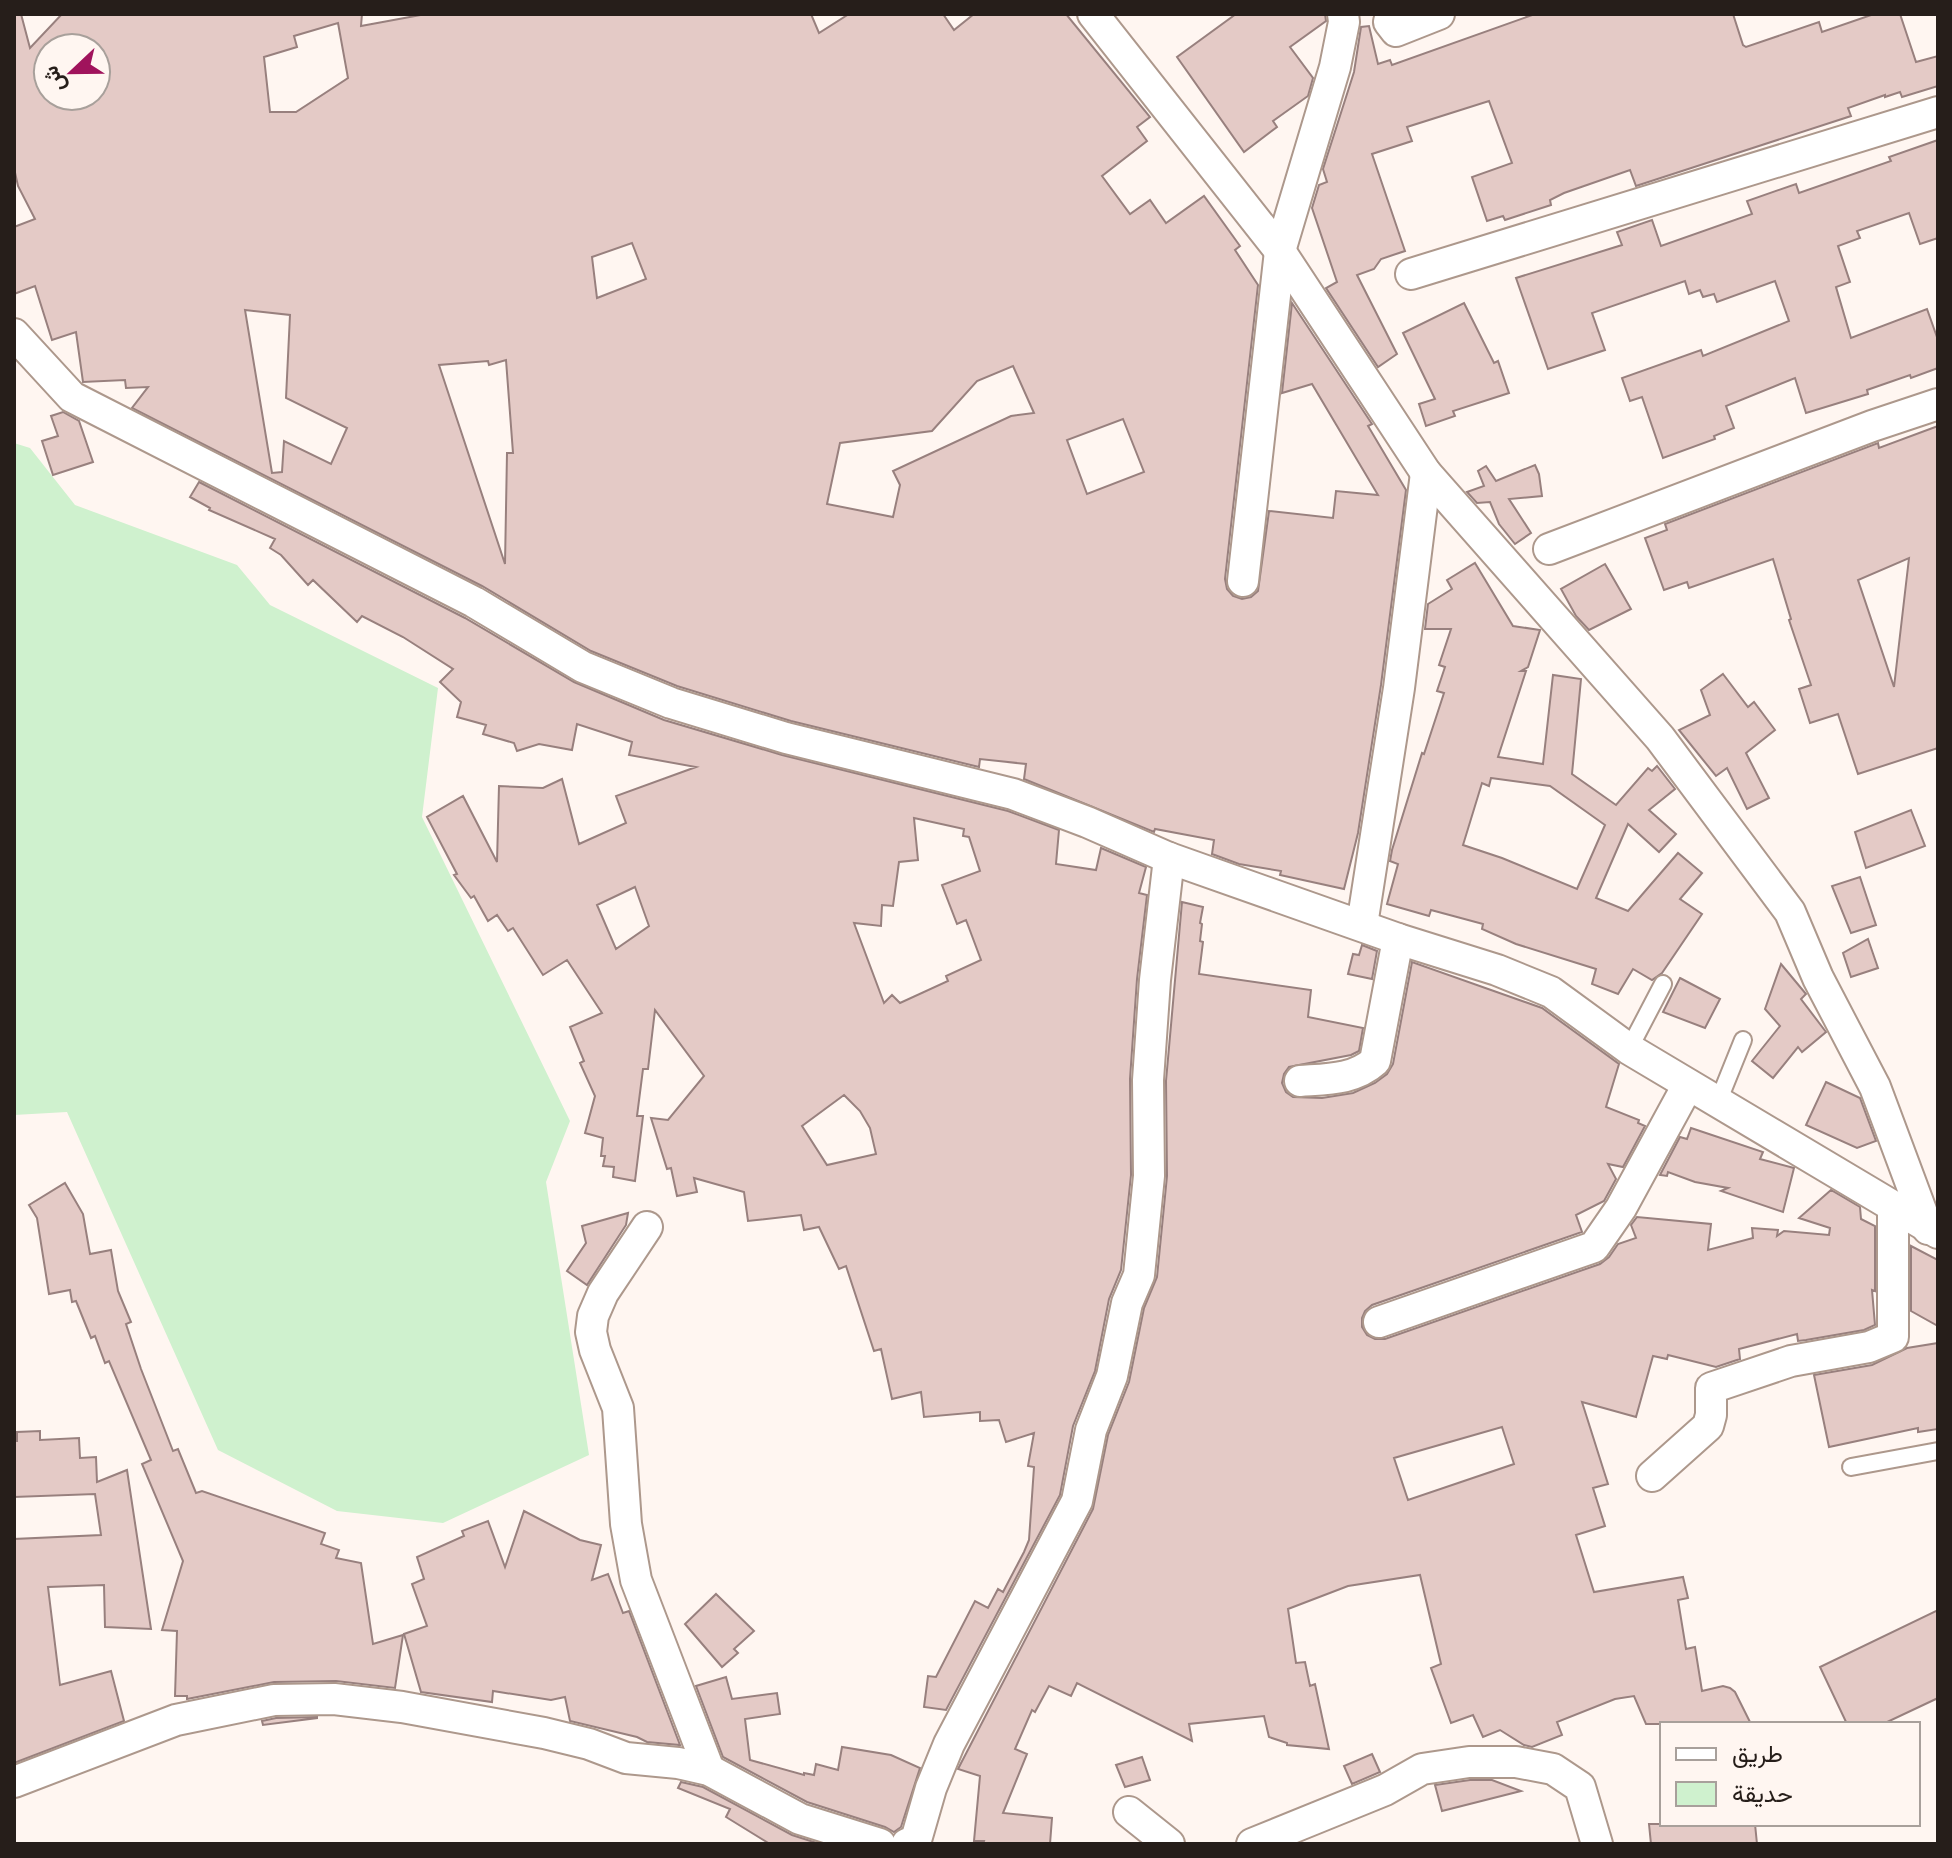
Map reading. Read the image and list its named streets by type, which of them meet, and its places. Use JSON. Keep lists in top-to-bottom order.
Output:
{
  "legend": ["طريق", "حديقة"],
  "north": "left"
}
